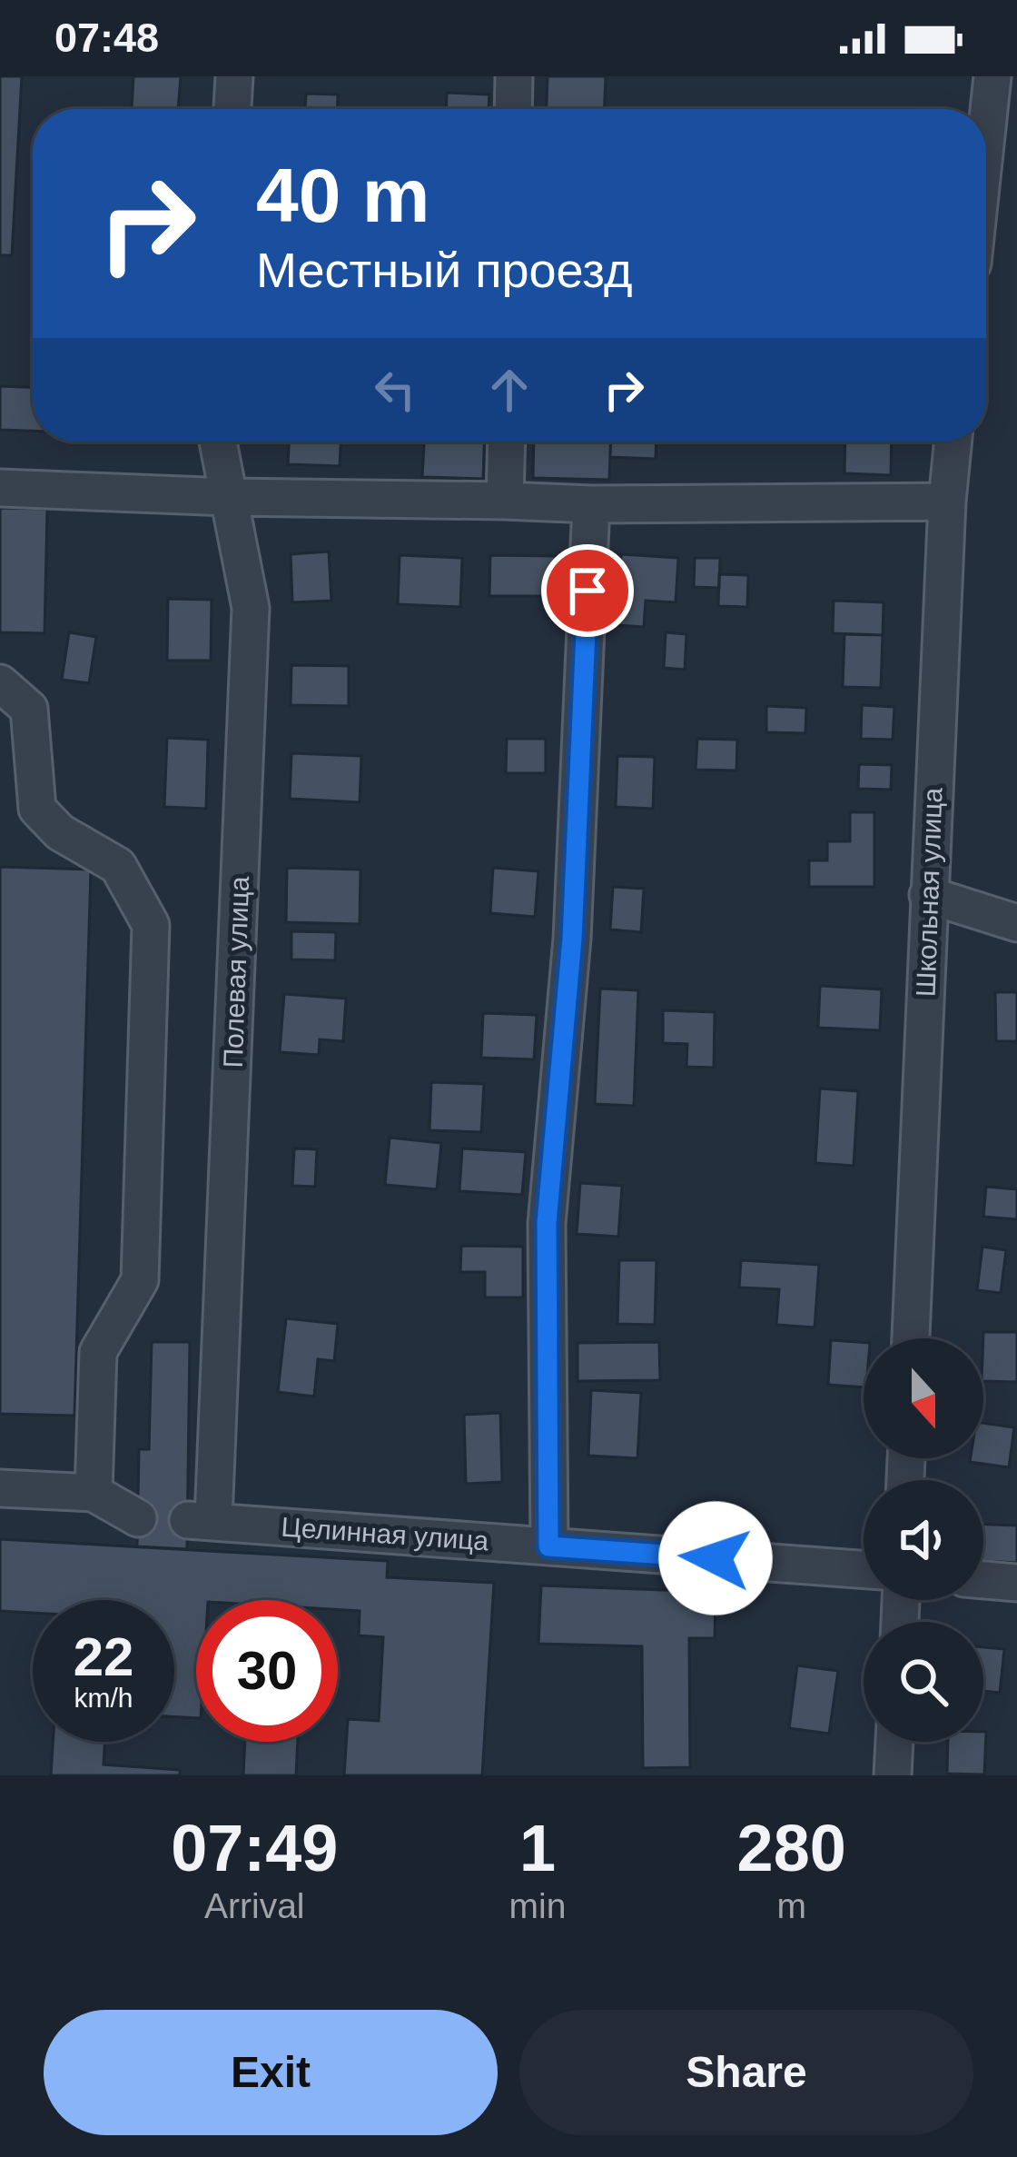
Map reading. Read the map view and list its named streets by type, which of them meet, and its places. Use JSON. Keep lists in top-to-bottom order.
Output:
{
  "streets": {
    "street": ["Школьная улица", "Полевая улица", "Целинная улица"]
  },
  "crossings": [
    ["Полевая улица", "Целинная улица"]
  ],
  "north": "bottom",
  "page": {
    "status": "07:48",
    "turn": ["40 m", "Местный проезд"],
    "speed": "22 km/h",
    "limit": "30",
    "eta": [
      "07:49",
      "Arrival",
      "1",
      "min",
      "280",
      "m"
    ],
    "buttons": ["Exit", "Share"]
  }
}
